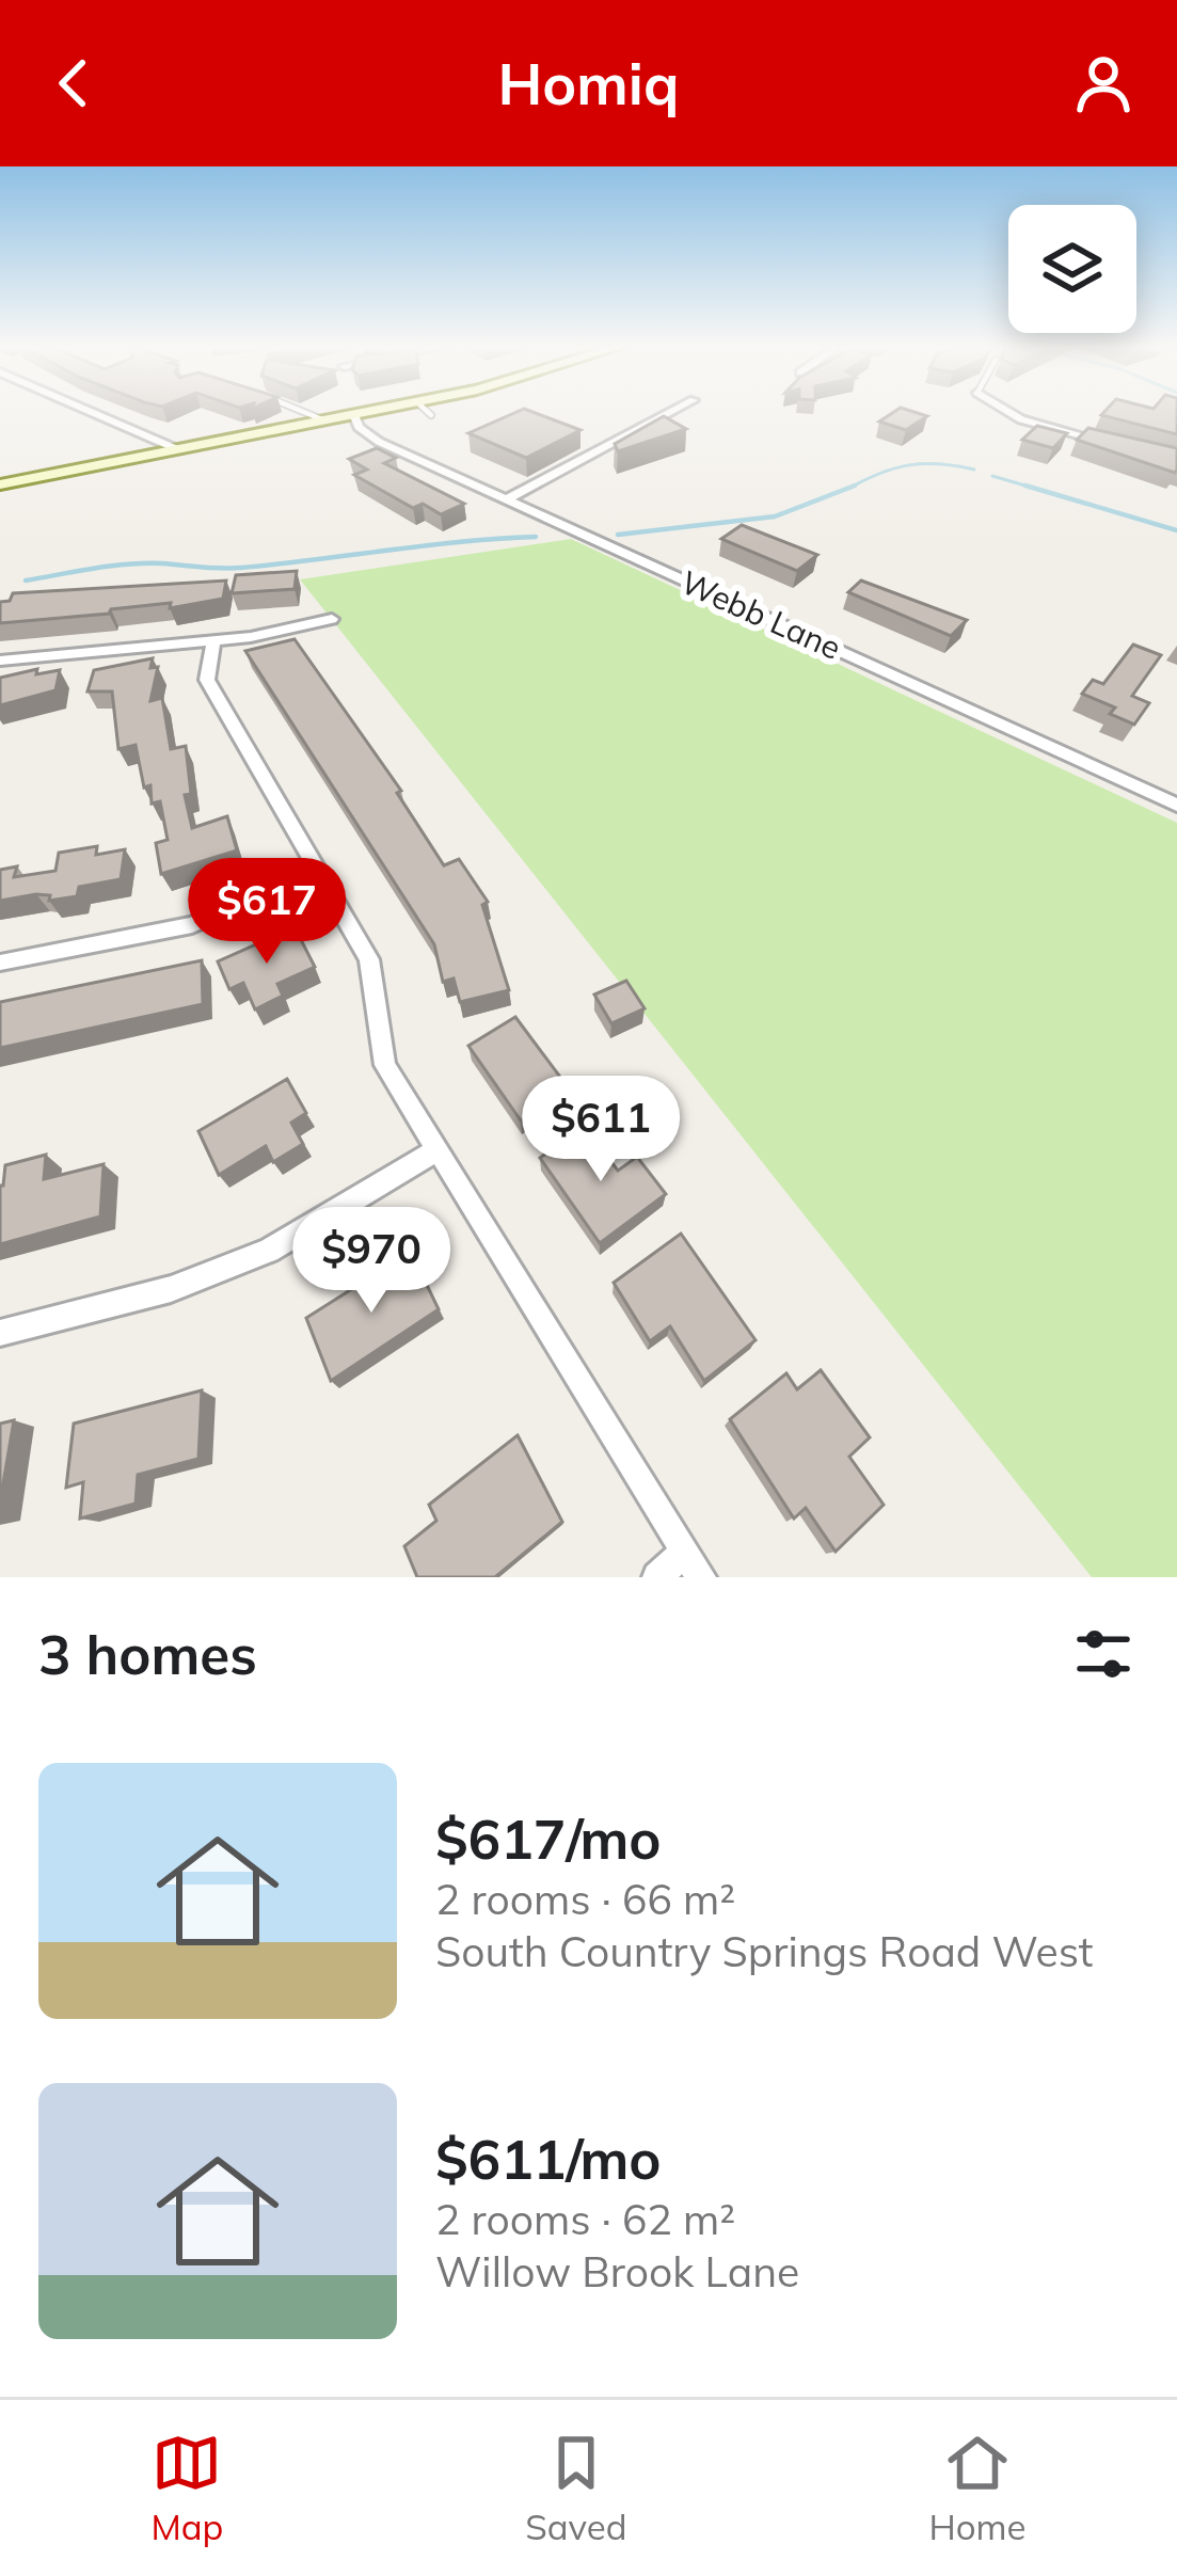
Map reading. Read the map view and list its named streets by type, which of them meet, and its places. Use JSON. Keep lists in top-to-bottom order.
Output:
{
  "streets": {
    "street": ["Webb Lane"]
  },
  "page": {
    "header": "Homiq",
    "price": ["$617", "$611", "$970"],
    "heading": "3 homes",
    "list": [
      {
        "name": "$617/mo",
        "note": "2 rooms · 66 m² · South Country Springs Road West"
      },
      {
        "name": "$611/mo",
        "note": "2 rooms · 62 m² · Willow Brook Lane"
      }
    ],
    "tabs": ["Map", "Saved", "Home"]
  }
}
